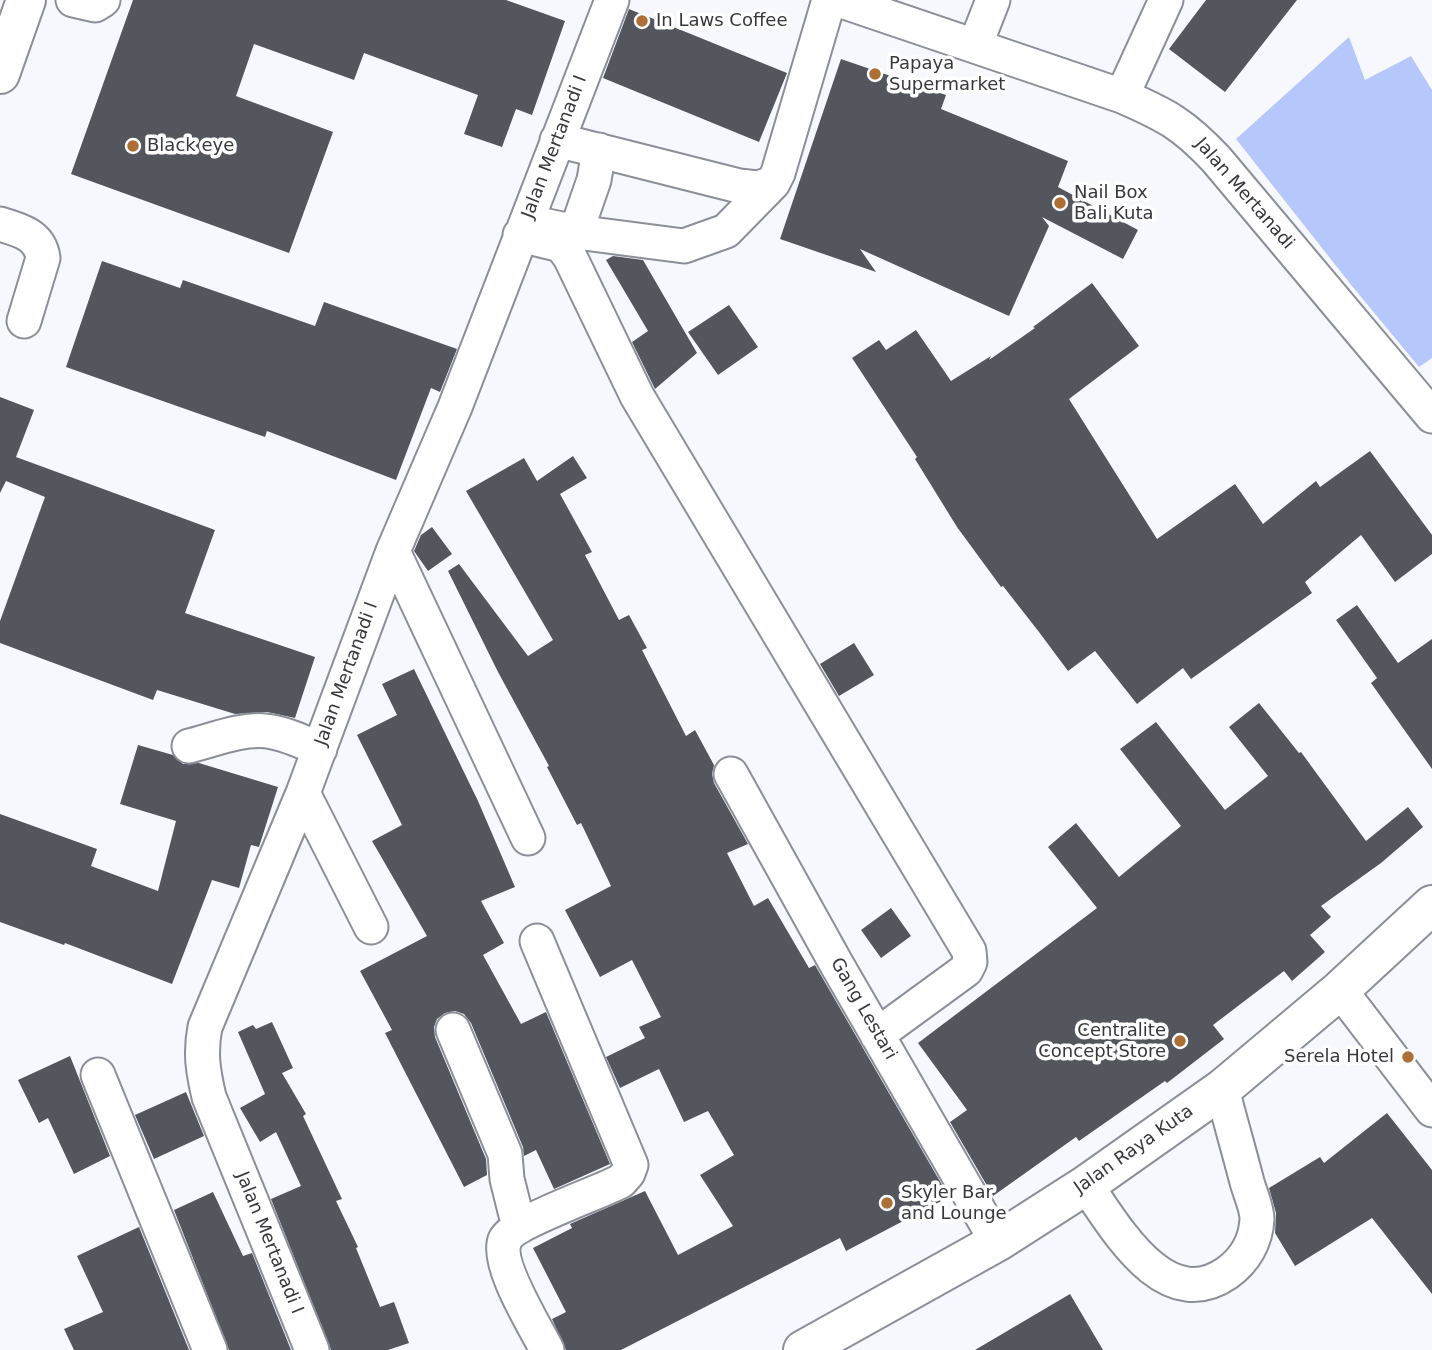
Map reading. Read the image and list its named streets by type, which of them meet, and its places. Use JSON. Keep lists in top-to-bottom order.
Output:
{
  "streets": {
    "main road": ["Jalan Raya Kuta"],
    "street": ["Jalan Mertanadi I", "Jalan Mertanadi", "Gang Lestari"]
  },
  "crossings": [
    ["Gang Lestari", "Jalan Raya Kuta"]
  ],
  "places": [
    "In Laws Coffee",
    "Papaya Supermarket",
    "Black eye",
    "Nail Box Bali Kuta",
    "Centralite Concept Store",
    "Serela Hotel",
    "Skyler Bar and Lounge"
  ]
}
